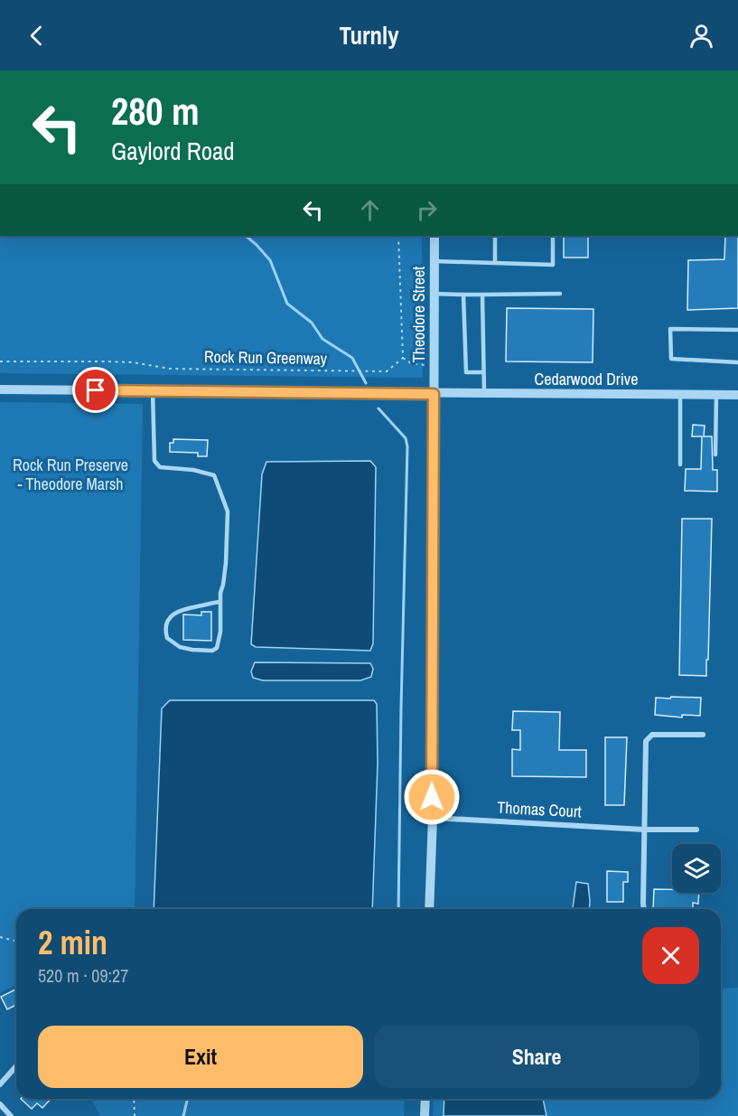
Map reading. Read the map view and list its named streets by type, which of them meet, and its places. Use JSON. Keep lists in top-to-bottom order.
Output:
{
  "streets": {
    "street": ["Theodore Street", "Cedarwood Drive", "Thomas Court"],
    "path": ["Rock Run Greenway"]
  },
  "crossings": [
    ["Theodore Street", "Cedarwood Drive"],
    ["Theodore Street", "Thomas Court"]
  ],
  "parks": ["Rock Run Preserve - Theodore Marsh"],
  "page": {
    "header": "Turnly",
    "turn": ["280 m", "Gaylord Road"],
    "heading": ["2 min", "520 m · 09:27"],
    "buttons": ["Exit", "Share"]
  }
}
